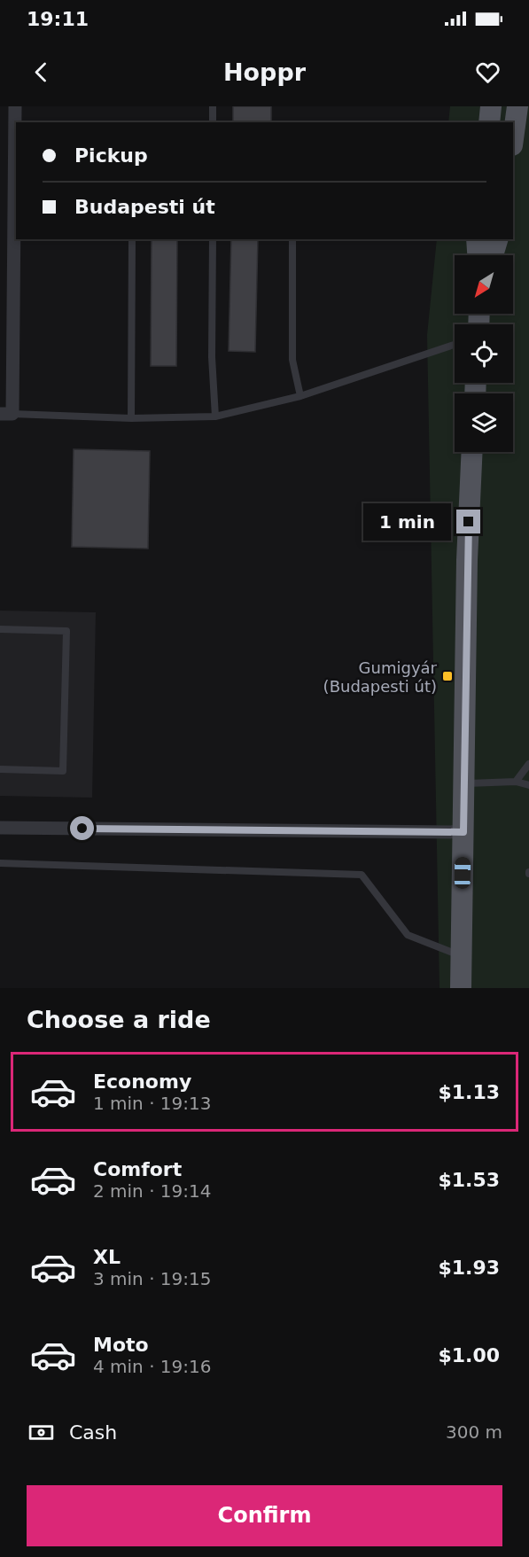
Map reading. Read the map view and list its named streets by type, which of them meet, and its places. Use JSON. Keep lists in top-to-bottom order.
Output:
{
  "places": {
    "transit": ["Gumigyár (Budapesti út)"]
  },
  "north": "bottom left",
  "page": {
    "status": "19:11",
    "header": "Hoppr",
    "banner": ["Pickup", "Budapesti út"],
    "bubble": "1 min",
    "heading": "Choose a ride",
    "list": [
      {
        "name": "Economy",
        "note": "1 min · 19:13",
        "value": "$1.13"
      },
      {
        "name": "Comfort",
        "note": "2 min · 19:14",
        "value": "$1.53"
      },
      {
        "name": "XL",
        "note": "3 min · 19:15",
        "value": "$1.93"
      },
      {
        "name": "Moto",
        "note": "4 min · 19:16",
        "value": "$1.00"
      }
    ],
    "pay": ["Cash", "300 m"],
    "buttons": "Confirm"
  }
}
